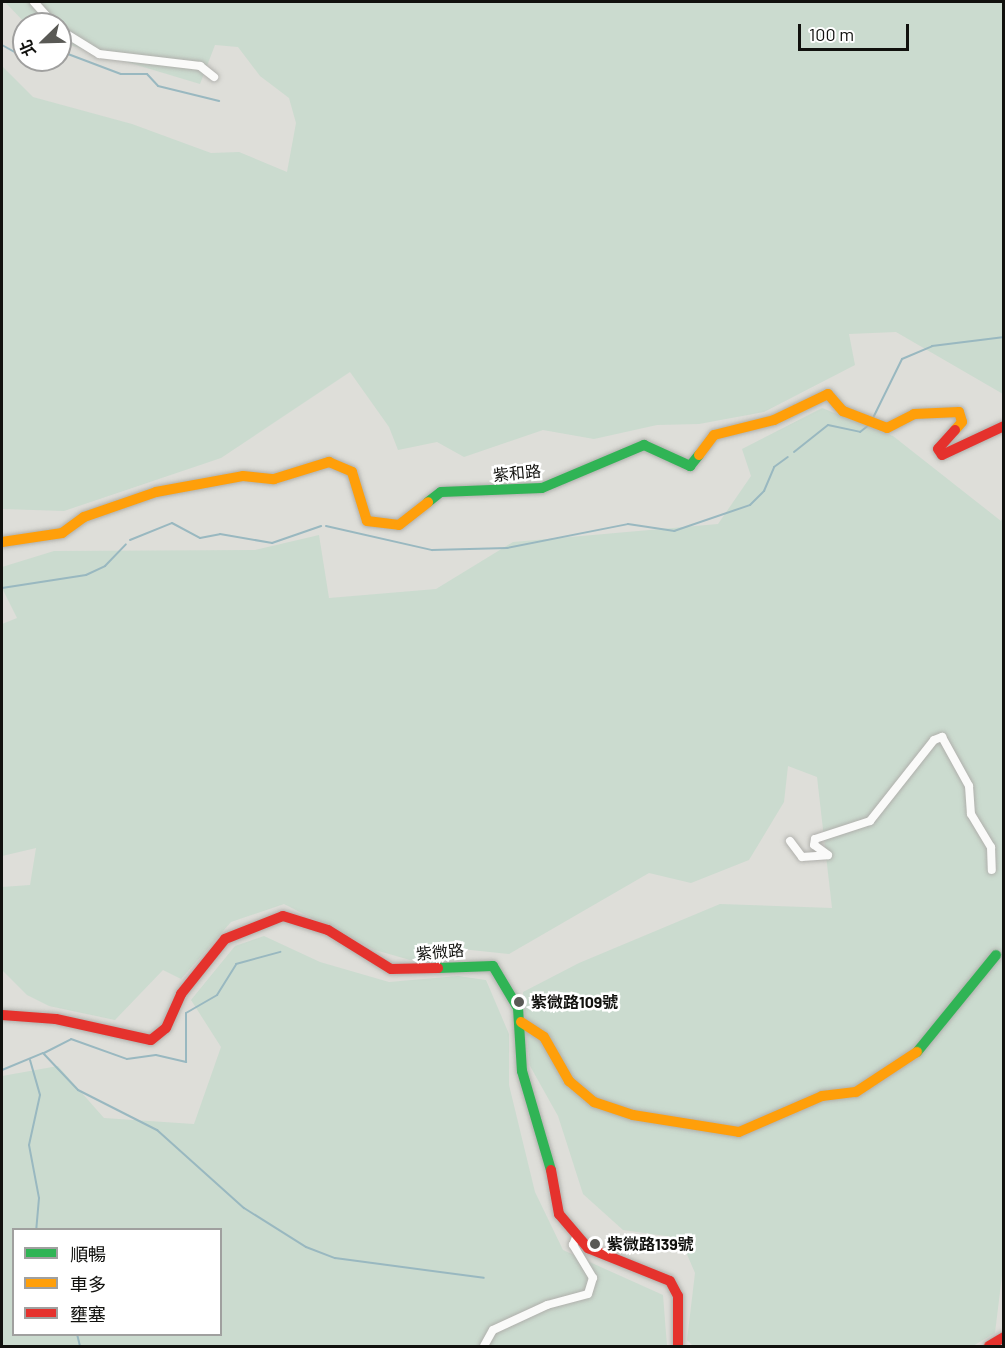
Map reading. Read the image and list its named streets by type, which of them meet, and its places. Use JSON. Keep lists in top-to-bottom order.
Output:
{
  "streets": {
    "street": ["紫和路", "紫微路"]
  },
  "places": ["紫微路109號", "紫微路139號"],
  "legend": ["順暢", "車多", "壅塞"],
  "scale_bar": "100 m",
  "north": "bottom left"
}
